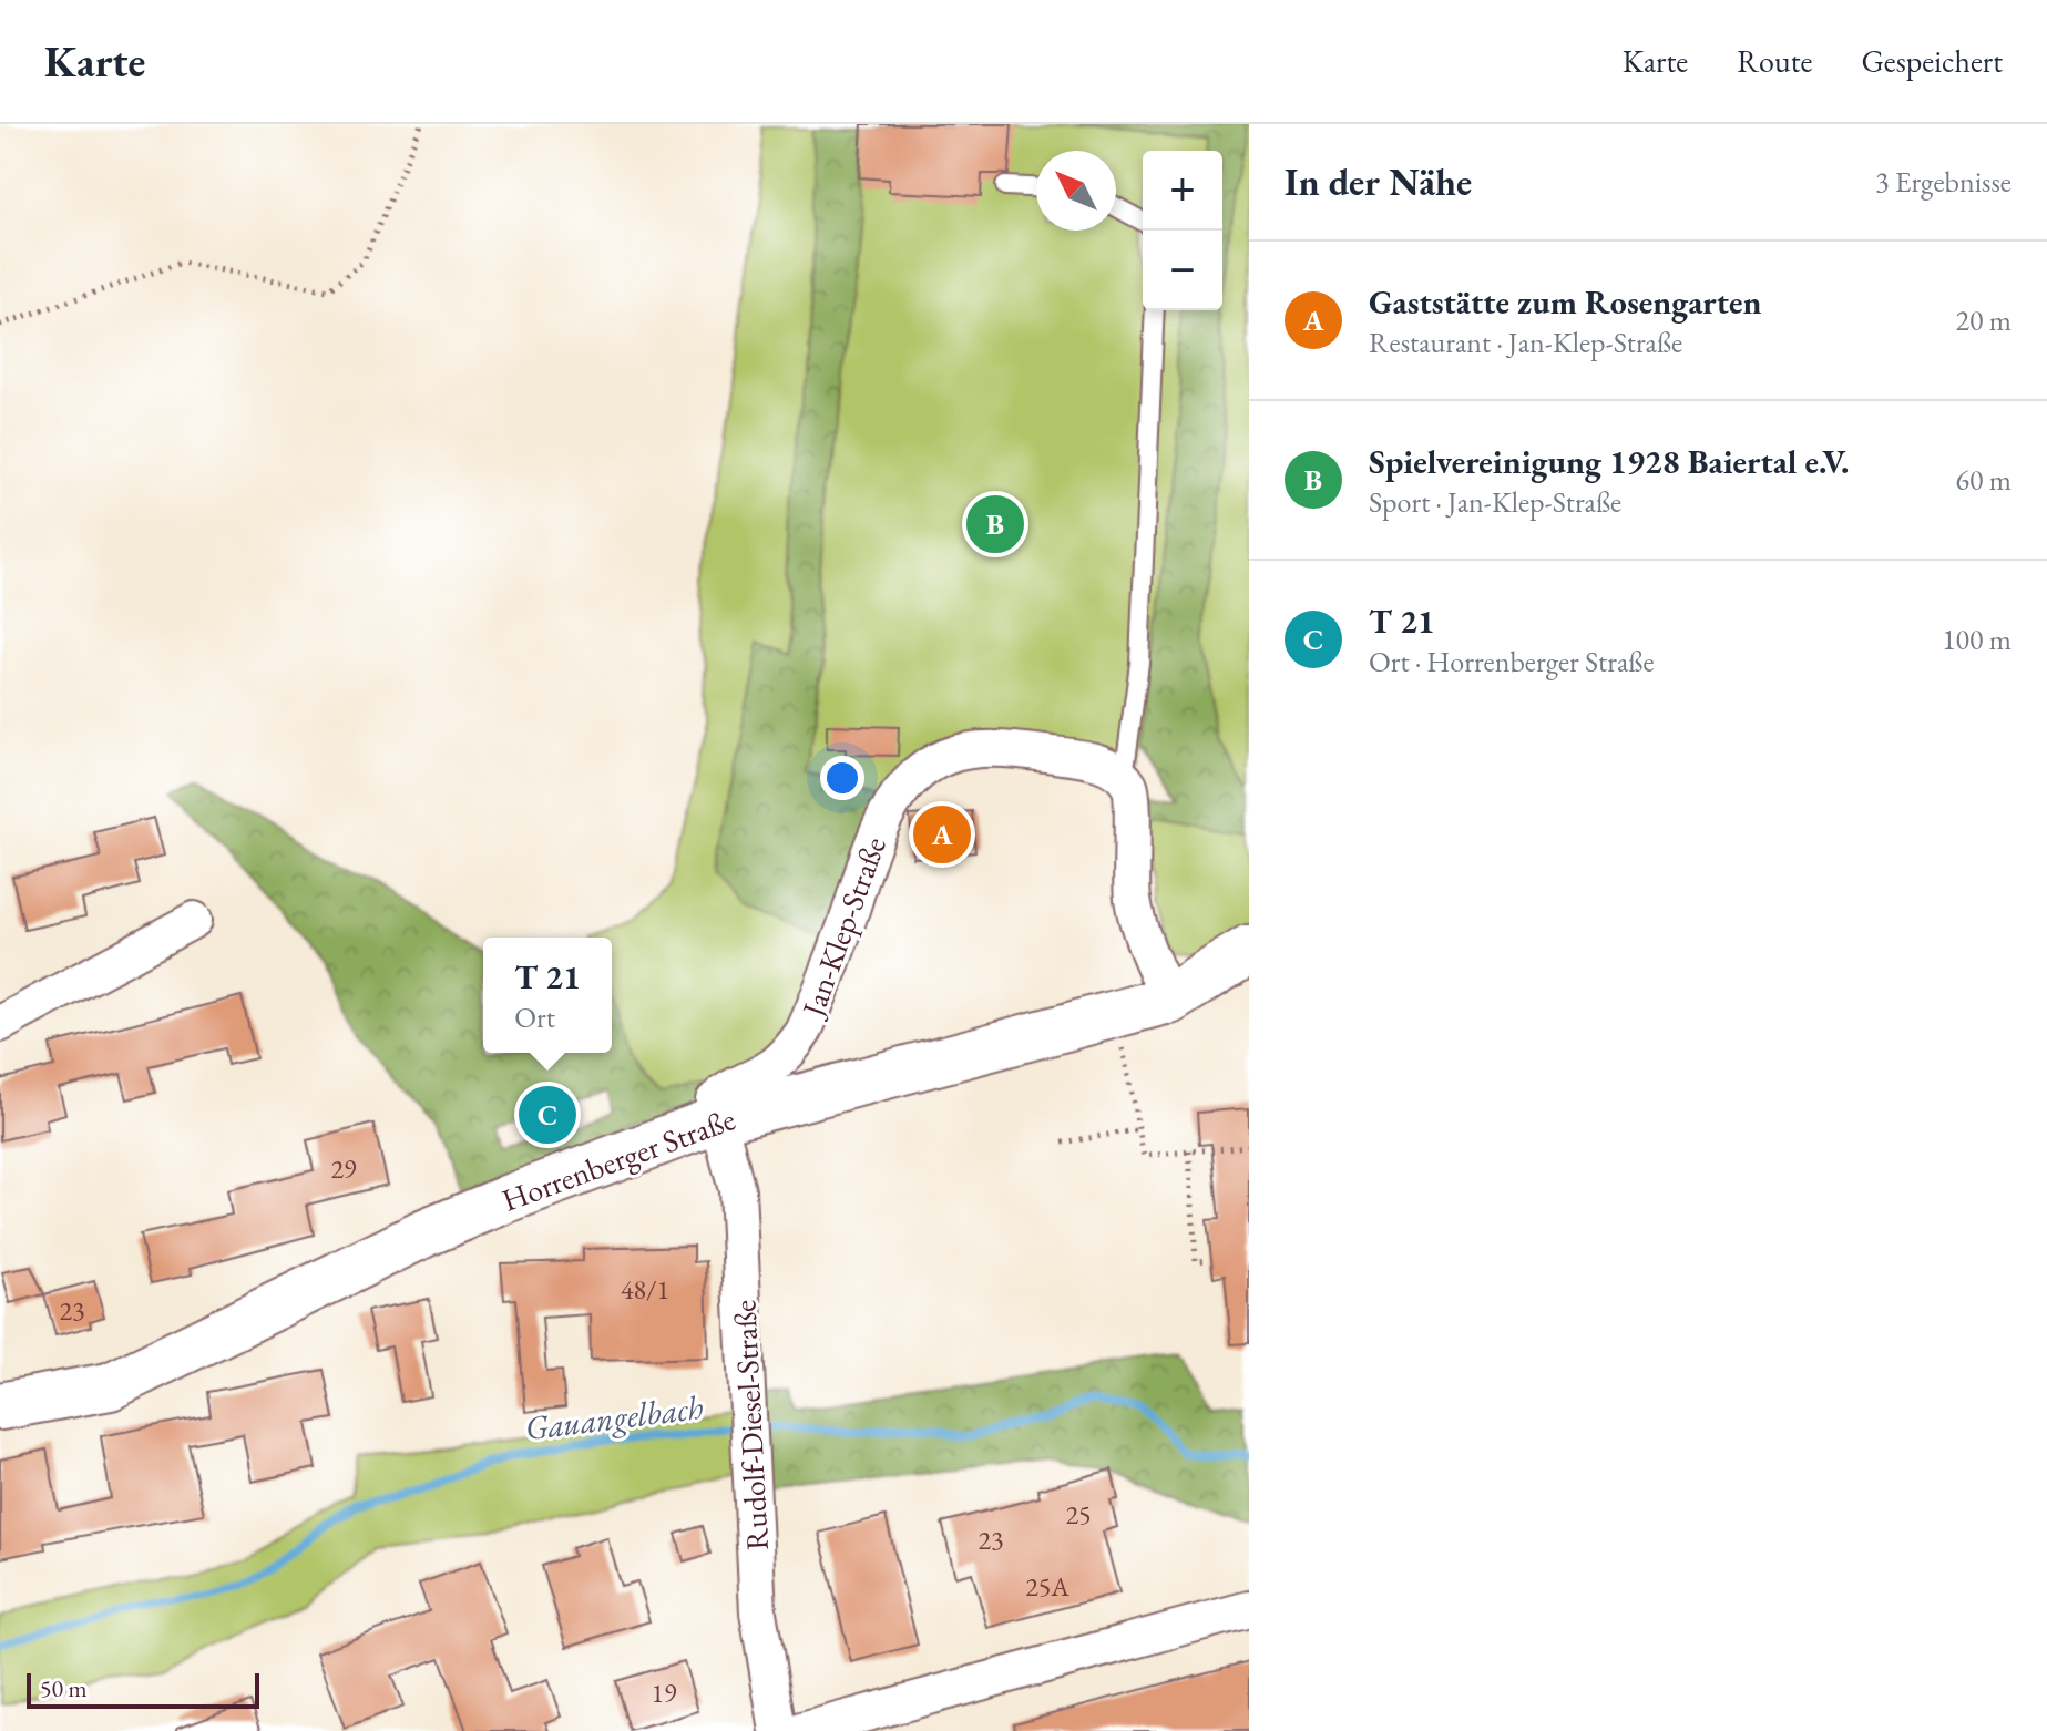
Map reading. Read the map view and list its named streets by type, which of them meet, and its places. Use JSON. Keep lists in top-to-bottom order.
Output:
{
  "streets": {
    "main road": ["Horrenberger Straße"],
    "street": ["Jan-Klep-Straße", "Rudolf-Diesel-Straße"]
  },
  "crossings": [
    ["Jan-Klep-Straße", "Horrenberger Straße"],
    ["Jan-Klep-Straße", "Rudolf-Diesel-Straße"],
    ["Horrenberger Straße", "Rudolf-Diesel-Straße"]
  ],
  "water": ["Gauangelbach"],
  "house_numbers": [
    "29",
    "48/1",
    "23",
    "25",
    "23",
    "25A",
    "19"
  ],
  "scale_bar": "50 m",
  "north": "top left",
  "page": {
    "header": "Karte",
    "nav": ["Karte", "Route", "Gespeichert"],
    "heading": ["In der Nähe", "3 Ergebnisse"],
    "map_buttons": ["+", "−"],
    "list": [
      {
        "mark": "A",
        "name": "Gaststätte zum Rosengarten",
        "note": "Restaurant · Jan-Klep-Straße",
        "value": "20 m"
      },
      {
        "mark": "B",
        "name": "Spielvereinigung 1928 Baiertal e.V.",
        "note": "Sport · Jan-Klep-Straße",
        "value": "60 m"
      },
      {
        "mark": "C",
        "name": "T 21",
        "note": "Ort · Horrenberger Straße",
        "value": "100 m"
      }
    ],
    "pins": ["B", "A", "C"],
    "popup": ["T 21", "Ort"],
    "scale": "50 m"
  }
}
